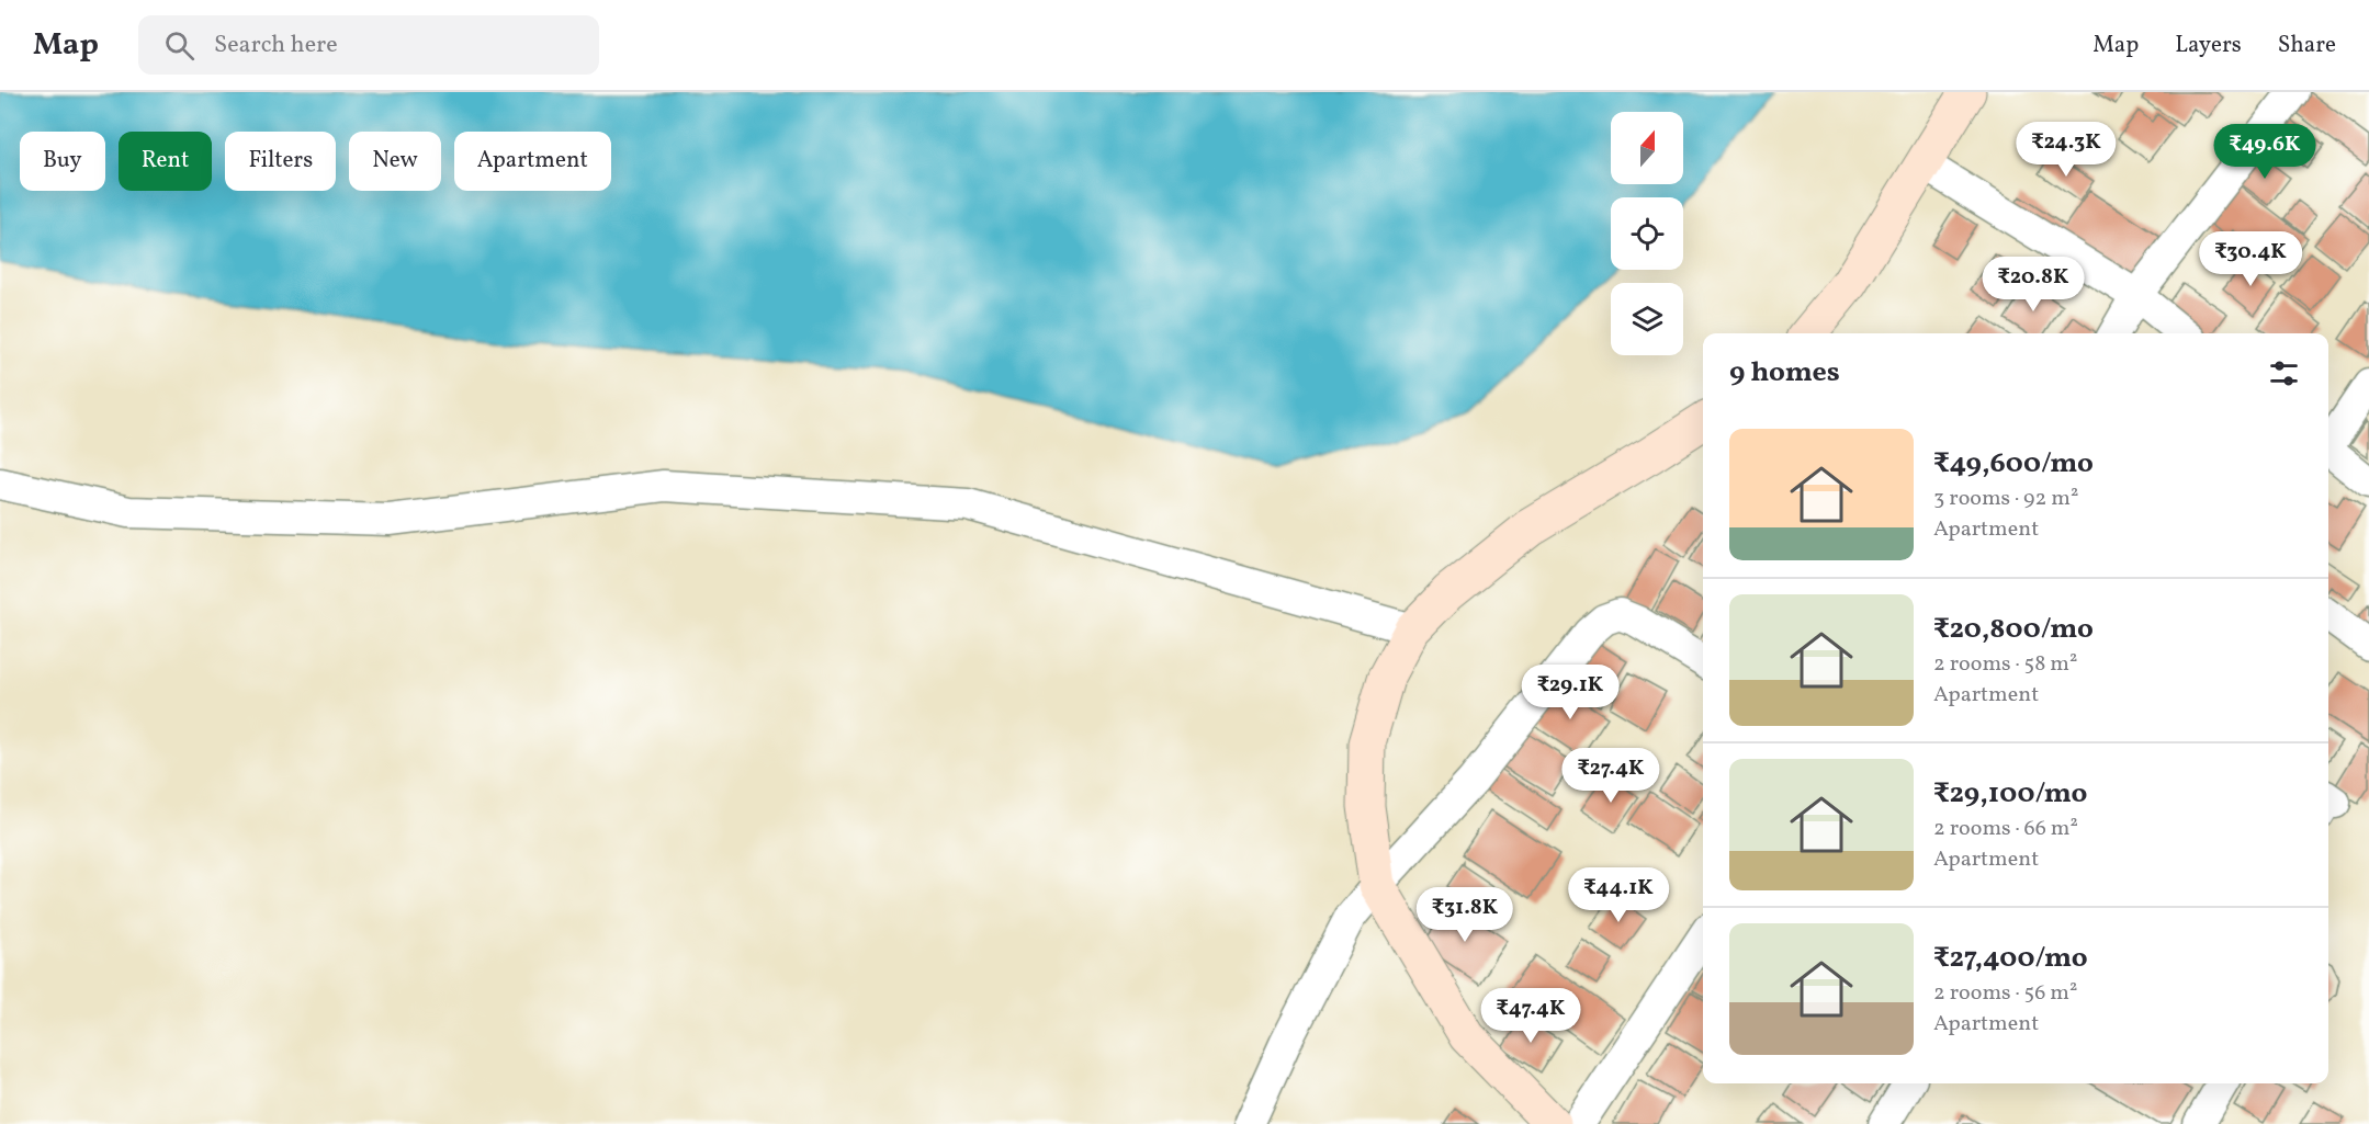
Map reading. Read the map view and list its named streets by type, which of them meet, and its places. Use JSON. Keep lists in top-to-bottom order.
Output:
{
  "north": "top",
  "page": {
    "header": "Map",
    "search": "Search here",
    "nav": ["Map", "Layers", "Share"],
    "price": [
      "₹24.3K",
      "₹49.6K",
      "₹30.4K",
      "₹20.8K",
      "₹29.1K",
      "₹27.4K",
      "₹44.1K",
      "₹31.8K",
      "₹47.4K"
    ],
    "chip": [
      "Buy",
      "Rent",
      "Filters",
      "New",
      "Apartment"
    ],
    "heading": "9 homes",
    "list": [
      {
        "name": "₹49,600/mo",
        "note": "3 rooms · 92 m² · Apartment"
      },
      {
        "name": "₹20,800/mo",
        "note": "2 rooms · 58 m² · Apartment"
      },
      {
        "name": "₹29,100/mo",
        "note": "2 rooms · 66 m² · Apartment"
      },
      {
        "name": "₹27,400/mo",
        "note": "2 rooms · 56 m² · Apartment"
      }
    ]
  }
}
